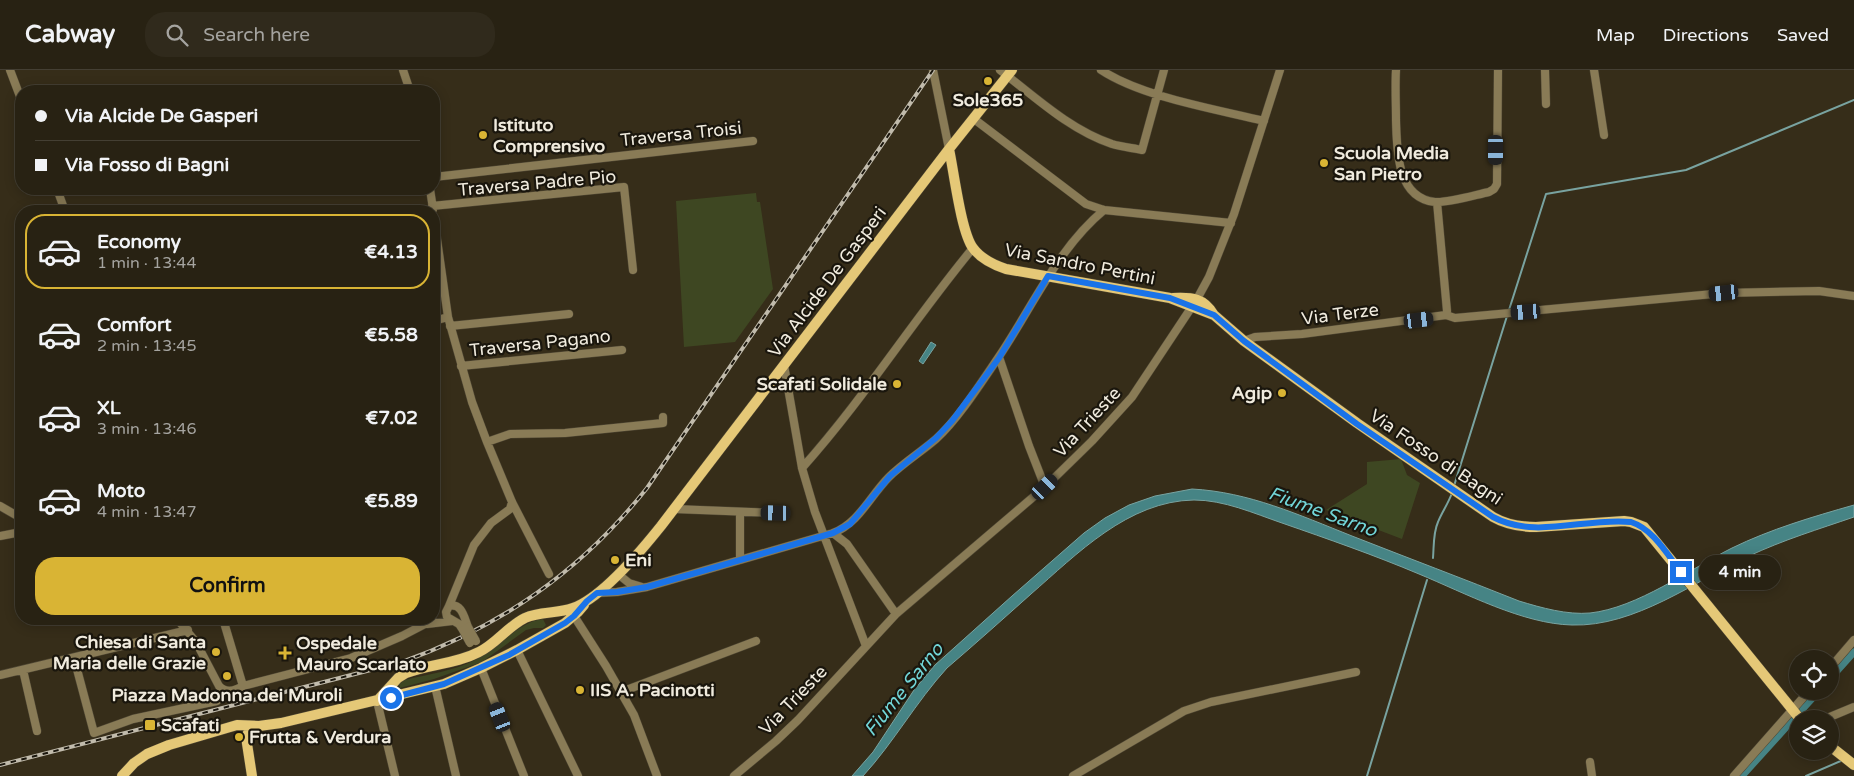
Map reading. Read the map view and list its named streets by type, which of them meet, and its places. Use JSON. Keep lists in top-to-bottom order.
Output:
{
  "streets": {
    "main road": ["Via Sandro Pertini", "Via Alcide De Gasperi", "Via Fosso di Bagni"],
    "street": [
      "Traversa Troisi",
      "Traversa Padre Pio",
      "Via Terze",
      "Traversa Pagano",
      "Via Trieste"
    ]
  },
  "crossings": [
    ["Via Sandro Pertini", "Via Trieste"],
    ["Via Sandro Pertini", "Via Fosso di Bagni"],
    ["Via Terze", "Via Fosso di Bagni"],
    ["Via Trieste", "Via Fosso di Bagni"]
  ],
  "water": ["Fiume Sarno"],
  "places": {
    "other": [
      "Sole365",
      "Istituto Comprensivo",
      "Scuola Media San Pietro",
      "Scafati Solidale",
      "Agip",
      "Eni",
      "Chiesa di Santa Maria delle Grazie",
      "Piazza Madonna dei Muroli",
      "IIS A. Pacinotti",
      "Frutta & Verdura"
    ],
    "health": ["Ospedale Mauro Scarlato"],
    "transit": ["Scafati"]
  },
  "page": {
    "header": "Cabway",
    "search": "Search here",
    "nav": ["Map", "Directions", "Saved"],
    "banner": ["Via Alcide De Gasperi", "Via Fosso di Bagni"],
    "list": [
      {
        "name": "Economy",
        "note": "1 min · 13:44",
        "value": "€4.13"
      },
      {
        "name": "Comfort",
        "note": "2 min · 13:45",
        "value": "€5.58"
      },
      {
        "name": "XL",
        "note": "3 min · 13:46",
        "value": "€7.02"
      },
      {
        "name": "Moto",
        "note": "4 min · 13:47",
        "value": "€5.89"
      }
    ],
    "buttons": "Confirm",
    "bubble": "4 min"
  }
}
